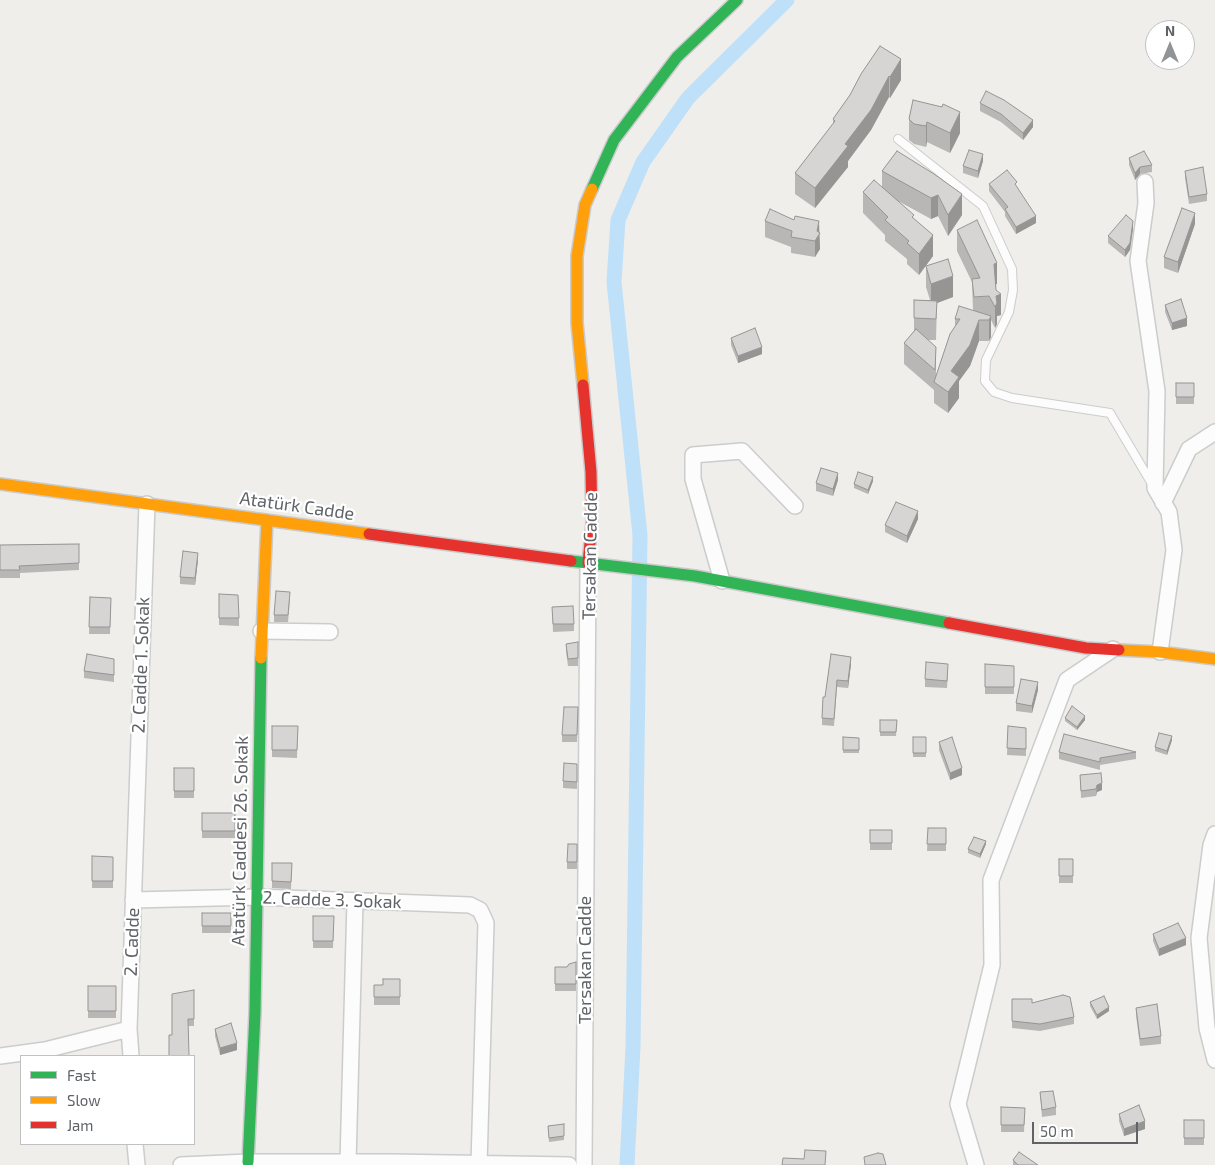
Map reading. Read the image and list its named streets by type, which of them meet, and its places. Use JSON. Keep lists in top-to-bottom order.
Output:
{
  "streets": {
    "street": [
      "Atatürk Cadde",
      "Tersakan Cadde",
      "2. Cadde 1. Sokak",
      "Atatürk Caddesi 26. Sokak",
      "2. Cadde 3. Sokak",
      "2. Cadde"
    ]
  },
  "crossings": [
    ["Atatürk Cadde", "Tersakan Cadde"],
    ["Atatürk Cadde", "2. Cadde 1. Sokak"],
    ["Atatürk Cadde", "Atatürk Caddesi 26. Sokak"],
    ["2. Cadde 1. Sokak", "2. Cadde"],
    ["Atatürk Caddesi 26. Sokak", "2. Cadde 3. Sokak"],
    ["2. Cadde 3. Sokak", "2. Cadde"]
  ],
  "legend": ["Fast", "Slow", "Jam"],
  "scale_bar": "50 m",
  "north": "top"
}
